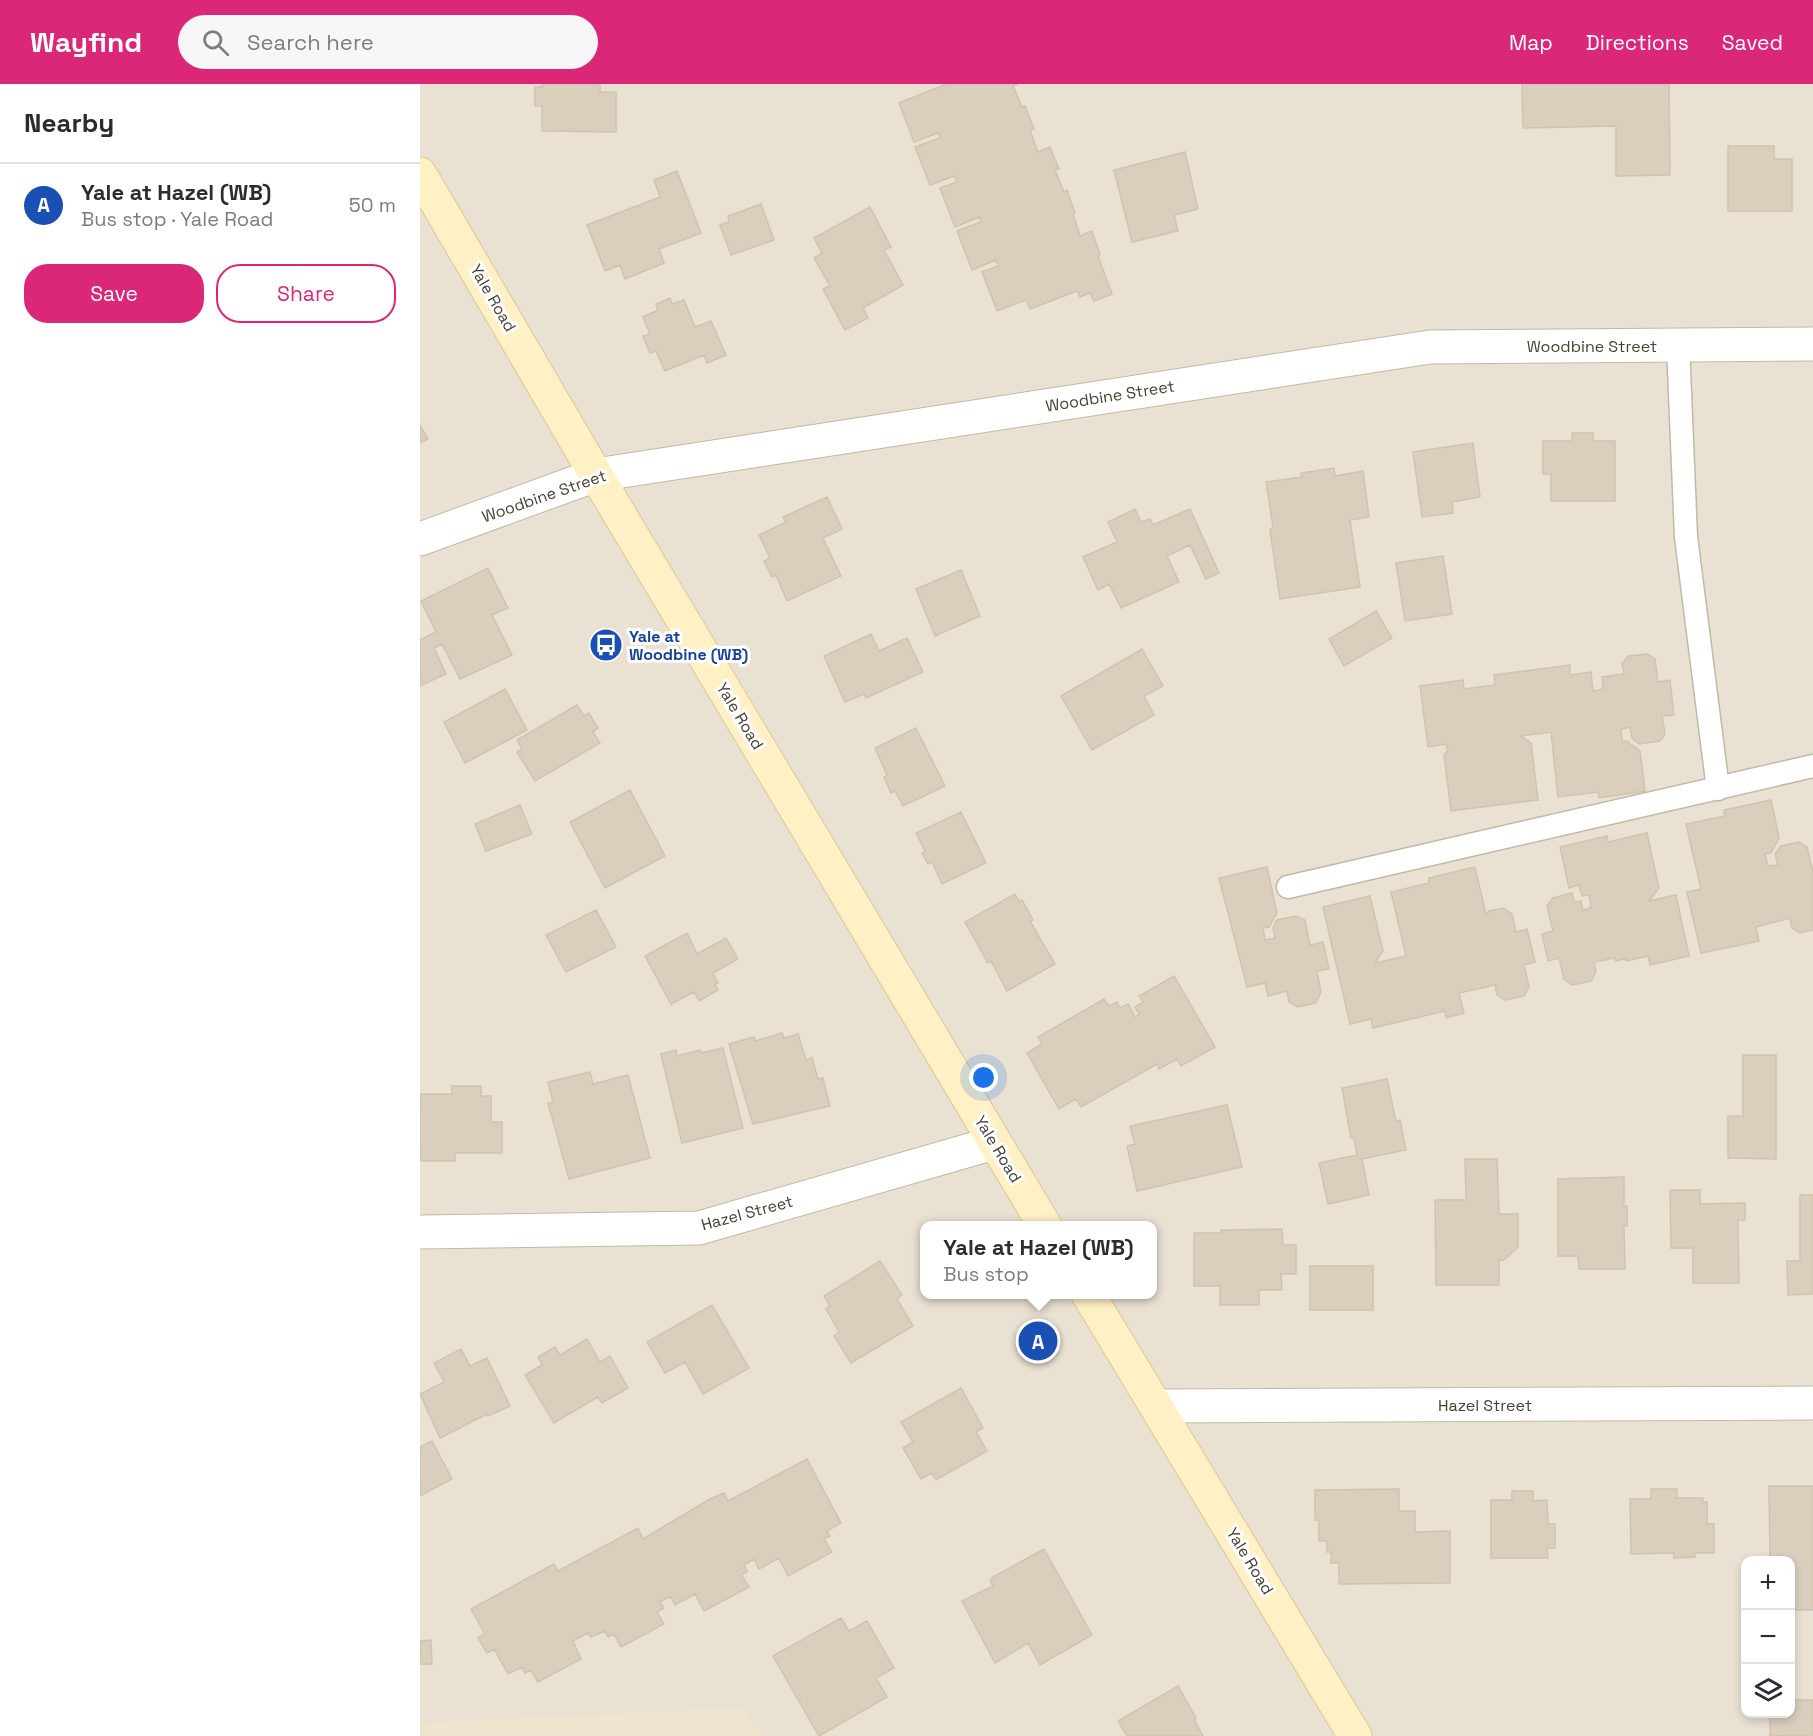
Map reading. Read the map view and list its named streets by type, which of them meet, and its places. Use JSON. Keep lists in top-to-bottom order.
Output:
{
  "streets": {
    "main road": ["Yale Road"],
    "street": ["Woodbine Street", "Hazel Street"]
  },
  "crossings": [
    ["Yale Road", "Woodbine Street"],
    ["Yale Road", "Hazel Street"]
  ],
  "places": {
    "bus stop": ["Yale at Woodbine (WB)"]
  },
  "page": {
    "header": "Wayfind",
    "search": "Search here",
    "nav": ["Map", "Directions", "Saved"],
    "heading": "Nearby",
    "list": [
      {
        "mark": "A",
        "name": "Yale at Hazel (WB)",
        "note": "Bus stop · Yale Road",
        "value": "50 m"
      }
    ],
    "buttons": ["Save", "Share"],
    "popup": ["Yale at Hazel (WB)", "Bus stop"],
    "pins": "A",
    "map_buttons": ["+", "−"]
  }
}
